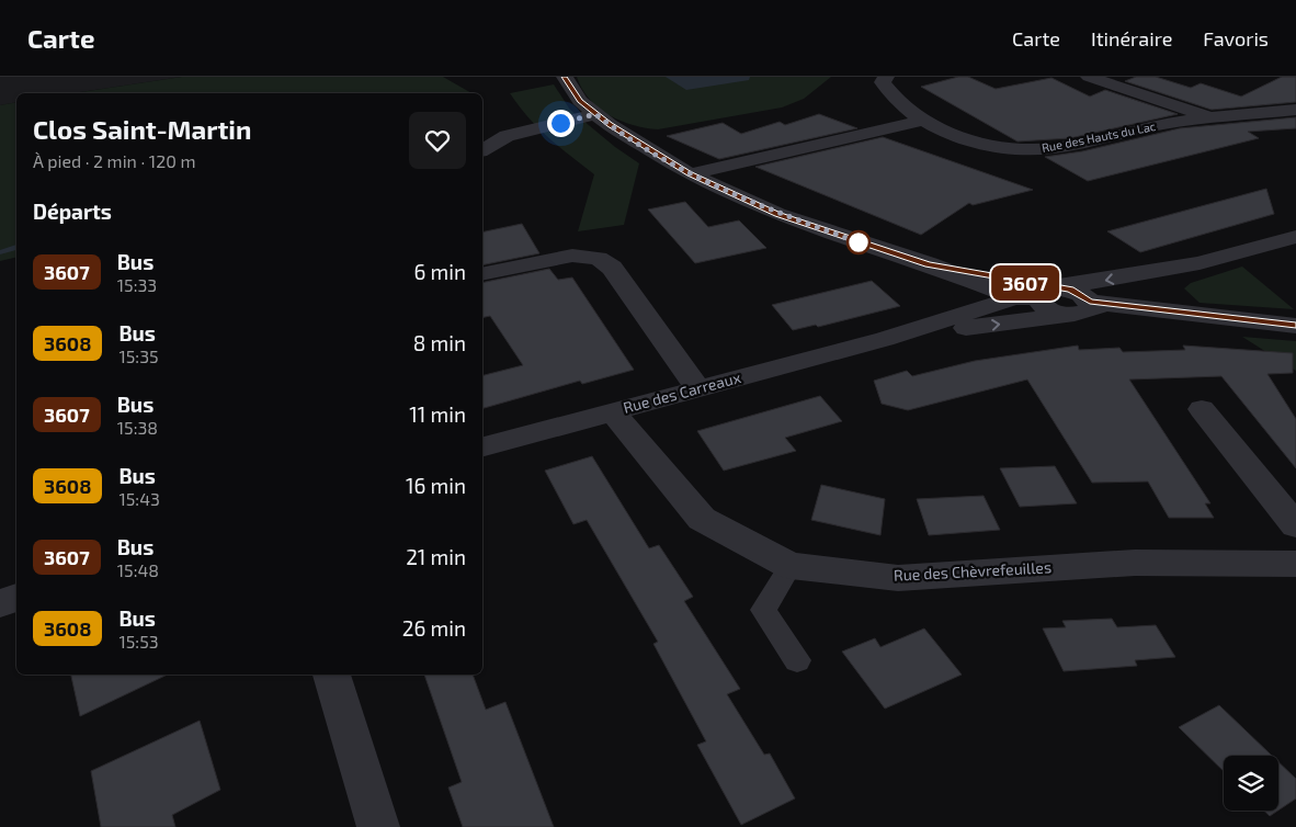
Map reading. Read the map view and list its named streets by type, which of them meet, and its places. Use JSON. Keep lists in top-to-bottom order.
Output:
{
  "streets": {
    "street": ["Rue des Hauts du Lac", "Rue des Carreaux", "Rue des Chèvrefeuilles"]
  },
  "crossings": [
    ["Rue des Carreaux", "Rue des Chèvrefeuilles"]
  ],
  "lines": ["bus line 3607"],
  "page": {
    "header": "Carte",
    "nav": ["Carte", "Itinéraire", "Favoris"],
    "on_map": "3607",
    "heading": [
      ["Clos Saint-Martin", "À pied · 2 min · 120 m"],
      "Départs"
    ],
    "list": [
      {
        "mark": "3607",
        "name": "Bus",
        "note": "15:33",
        "value": "6 min"
      },
      {
        "mark": "3608",
        "name": "Bus",
        "note": "15:35",
        "value": "8 min"
      },
      {
        "mark": "3607",
        "name": "Bus",
        "note": "15:38",
        "value": "11 min"
      },
      {
        "mark": "3608",
        "name": "Bus",
        "note": "15:43",
        "value": "16 min"
      },
      {
        "mark": "3607",
        "name": "Bus",
        "note": "15:48",
        "value": "21 min"
      },
      {
        "mark": "3608",
        "name": "Bus",
        "note": "15:53",
        "value": "26 min"
      }
    ]
  }
}
